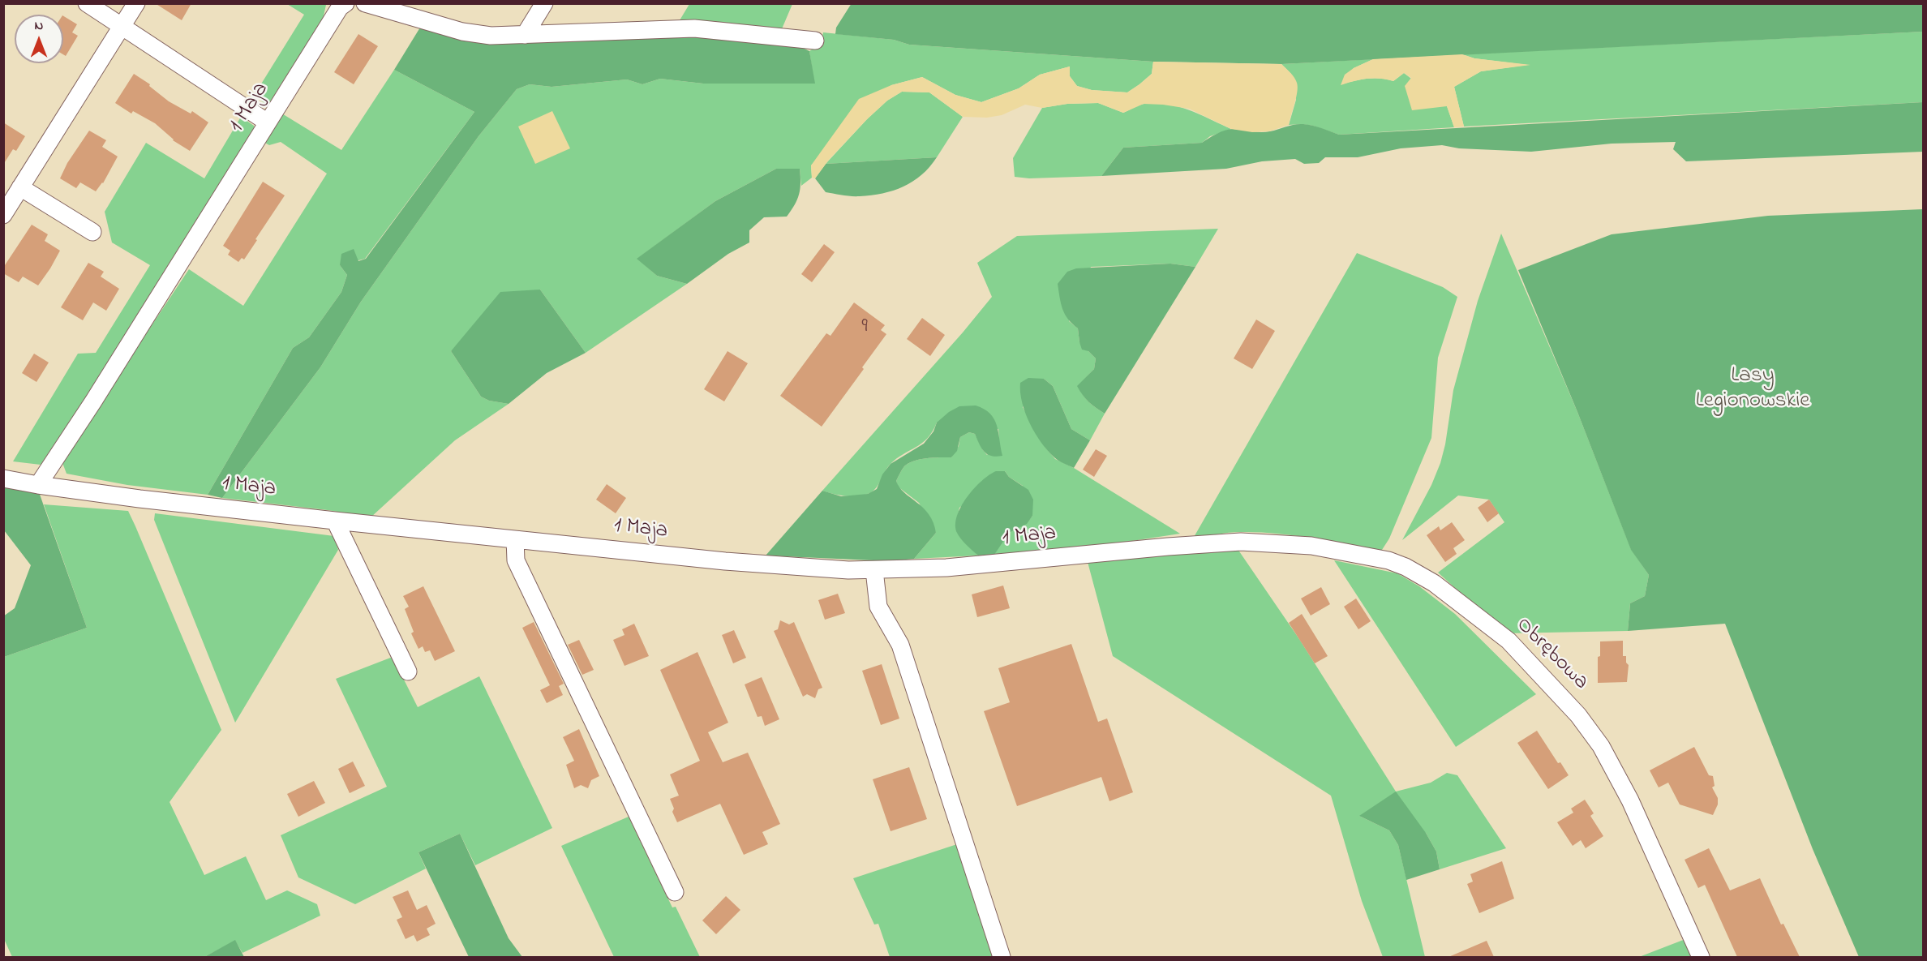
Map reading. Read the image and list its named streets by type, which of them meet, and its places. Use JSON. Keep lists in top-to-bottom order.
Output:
{
  "streets": {
    "street": ["1 Maja", "Obrębowa"]
  },
  "crossings": [
    ["1 Maja", "Obrębowa"]
  ],
  "parks": ["Lasy Legionowskie"],
  "house_numbers": ["9"],
  "north": "top"
}
